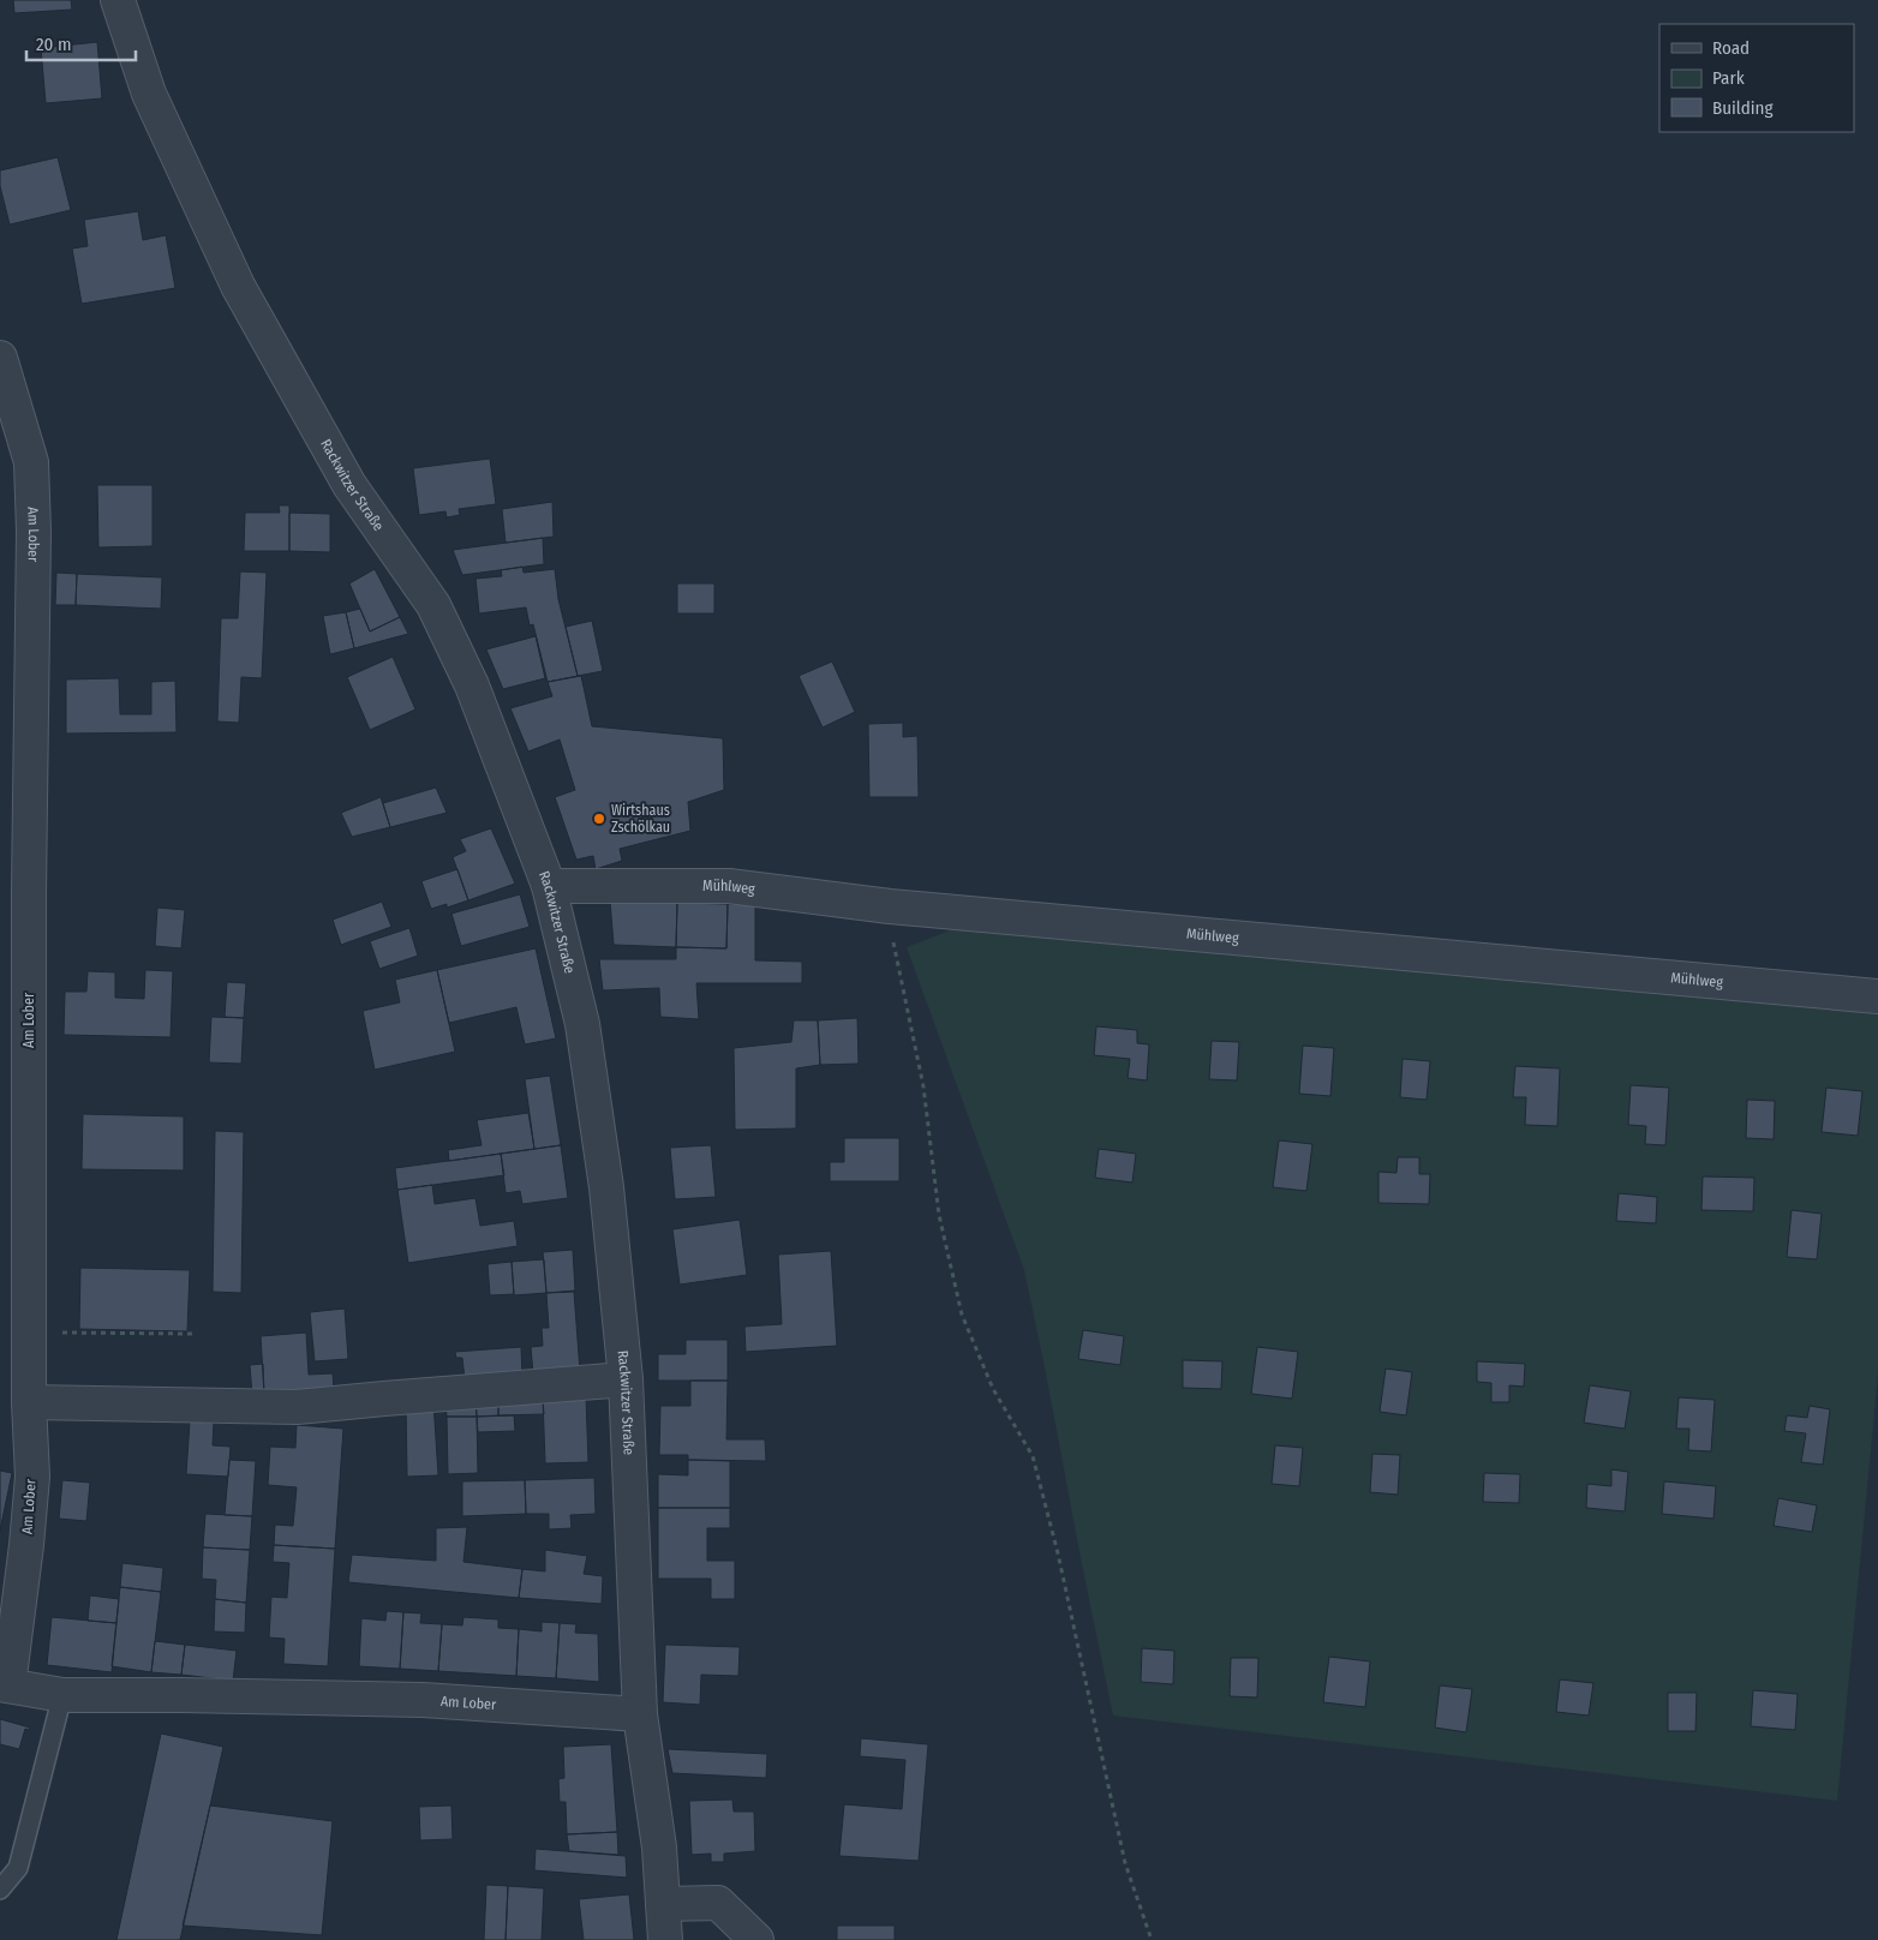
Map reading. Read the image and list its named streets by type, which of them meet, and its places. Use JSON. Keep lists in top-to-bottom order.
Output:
{
  "streets": {
    "street": ["Rackwitzer Straße", "Am Lober", "Mühlweg"]
  },
  "crossings": [
    ["Rackwitzer Straße", "Am Lober"],
    ["Rackwitzer Straße", "Mühlweg"]
  ],
  "places": ["Wirtshaus Zschölkau"],
  "legend": ["Road", "Park", "Building"],
  "scale_bar": "20 m"
}
